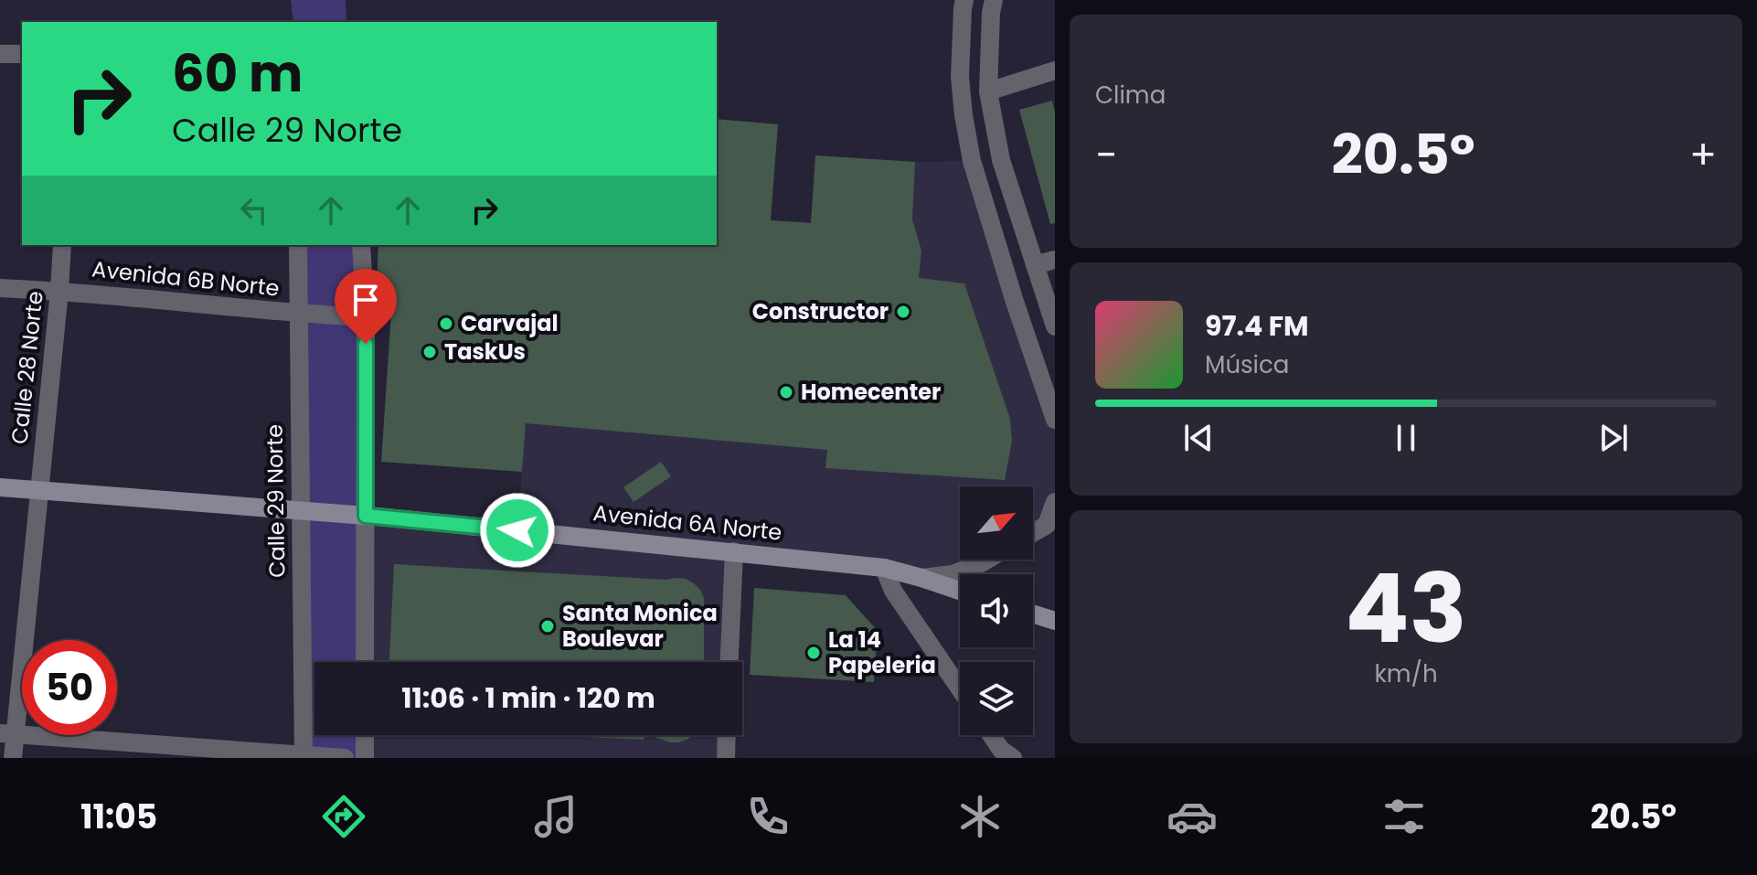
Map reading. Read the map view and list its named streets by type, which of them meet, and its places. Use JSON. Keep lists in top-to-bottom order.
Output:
{
  "streets": {
    "main road": ["Avenida 6A Norte"],
    "street": ["Avenida 6B Norte", "Calle 28 Norte", "Calle 29 Norte"]
  },
  "crossings": [
    ["Avenida 6B Norte", "Calle 28 Norte"],
    ["Avenida 6B Norte", "Calle 29 Norte"],
    ["Calle 28 Norte", "Avenida 6A Norte"],
    ["Calle 29 Norte", "Avenida 6A Norte"]
  ],
  "places": [
    "Constructor",
    "Carvajal",
    "TaskUs",
    "Homecenter",
    "Santa Monica Boulevar",
    "La 14 Papeleria"
  ],
  "north": "top right",
  "page": {
    "tile": [
      "Clima",
      ["43", "km/h"]
    ],
    "turn": ["60 m", "Calle 29 Norte"],
    "heat": ["−", "20.5°", "+"],
    "song": ["97.4 FM", "Música"],
    "limit": "50",
    "trip": "11:06 · 1 min · 120 m",
    "tabs": ["11:05", "20.5°"]
  }
}
